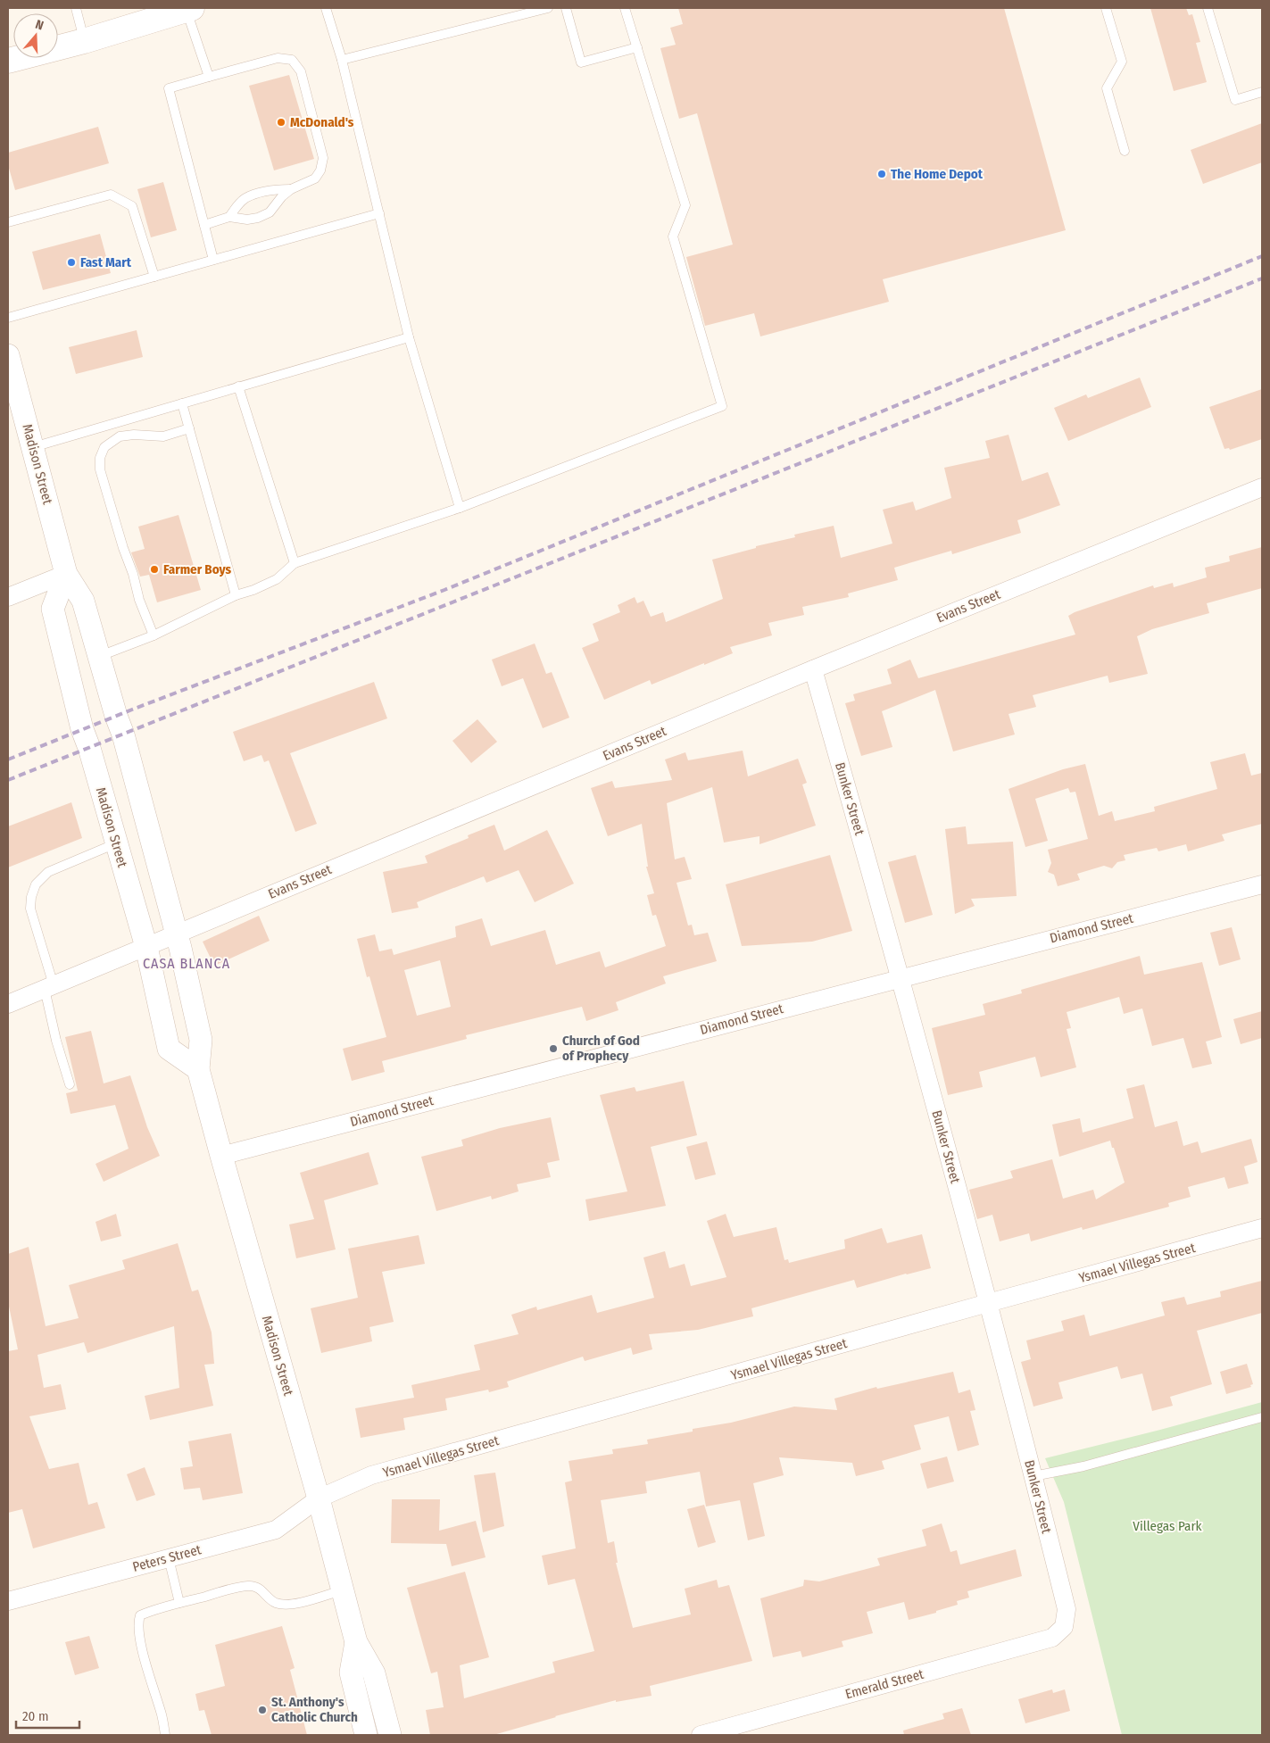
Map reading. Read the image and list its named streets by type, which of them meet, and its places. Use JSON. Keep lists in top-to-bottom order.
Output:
{
  "streets": {
    "street": [
      "Madison Street",
      "Evans Street",
      "Bunker Street",
      "Diamond Street",
      "Ysmael Villegas Street",
      "Peters Street",
      "Emerald Street"
    ]
  },
  "crossings": [
    ["Madison Street", "Evans Street"],
    ["Madison Street", "Diamond Street"],
    ["Madison Street", "Ysmael Villegas Street"],
    ["Madison Street", "Peters Street"],
    ["Evans Street", "Bunker Street"],
    ["Bunker Street", "Diamond Street"],
    ["Bunker Street", "Ysmael Villegas Street"],
    ["Bunker Street", "Emerald Street"],
    ["Ysmael Villegas Street", "Peters Street"]
  ],
  "districts": ["CASA BLANCA"],
  "parks": ["Villegas Park"],
  "places": [
    "McDonald's",
    "The Home Depot",
    "Fast Mart",
    "Farmer Boys",
    "Church of God of Prophecy",
    "St. Anthony's Catholic Church"
  ],
  "scale_bar": "20 m",
  "north": "top"
}
